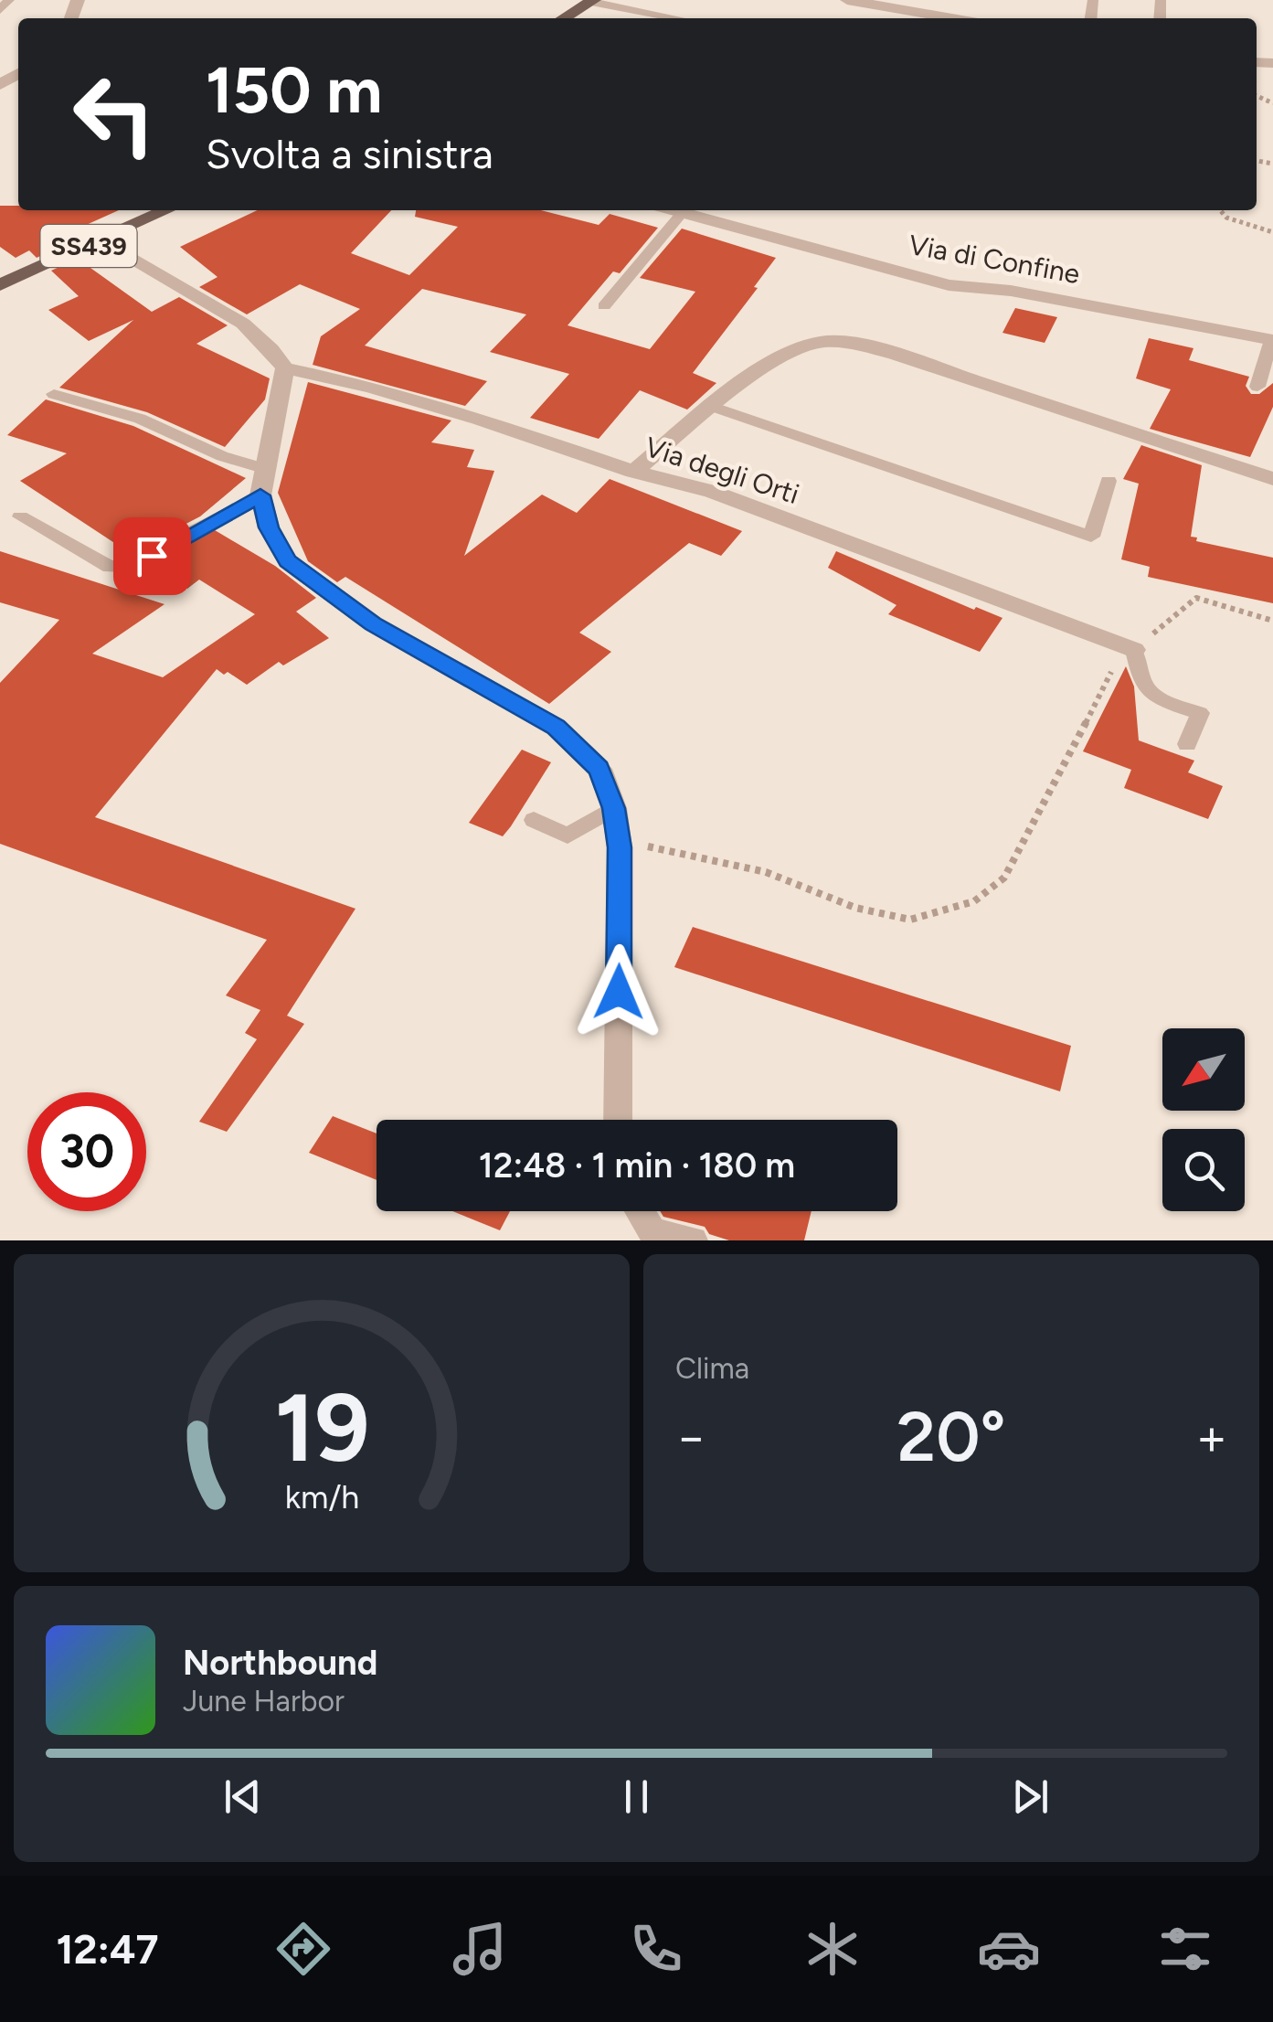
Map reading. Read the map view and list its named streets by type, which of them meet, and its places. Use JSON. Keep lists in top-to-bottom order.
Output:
{
  "streets": {
    "main road": ["SS439"],
    "street": ["Via di Confine", "Via degli Orti"]
  },
  "north": "bottom left",
  "page": {
    "turn": ["150 m", "Svolta a sinistra"],
    "limit": "30",
    "trip": "12:48 · 1 min · 180 m",
    "tile": "Clima",
    "heat": ["−", "20°", "+"],
    "song": ["Northbound", "June Harbor"],
    "tabs": "12:47",
    "gauge": ["19", "km/h"]
  }
}
